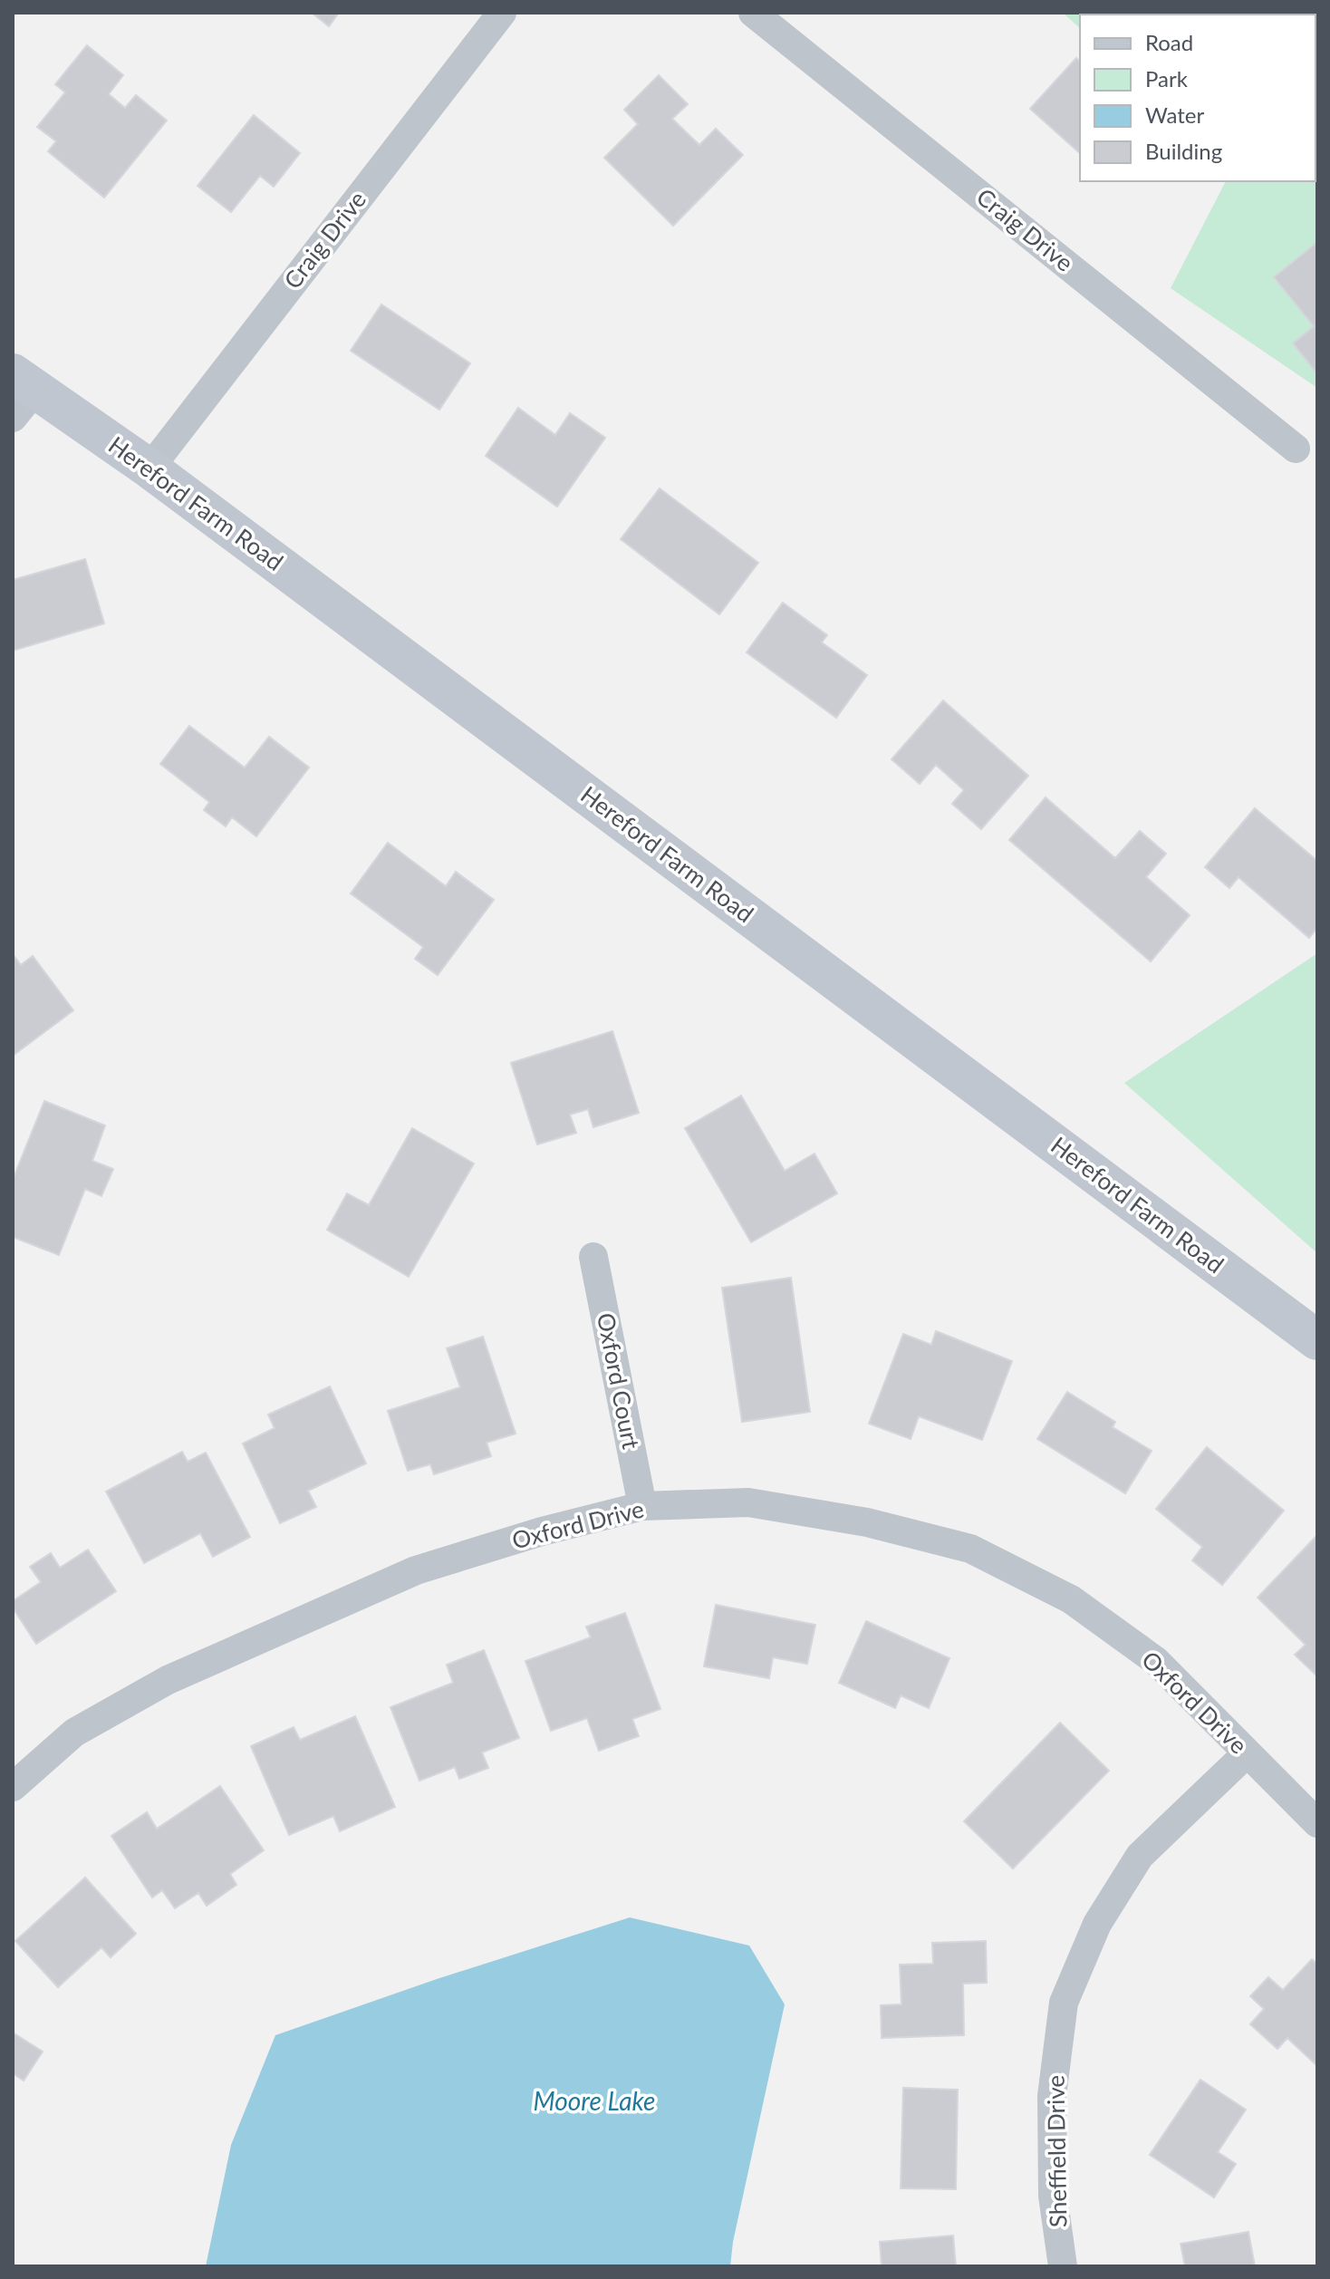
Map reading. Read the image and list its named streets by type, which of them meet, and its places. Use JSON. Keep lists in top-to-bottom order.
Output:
{
  "streets": {
    "street": [
      "Craig Drive",
      "Hereford Farm Road",
      "Oxford Court",
      "Oxford Drive",
      "Sheffield Drive"
    ]
  },
  "crossings": [
    ["Craig Drive", "Hereford Farm Road"],
    ["Oxford Court", "Oxford Drive"],
    ["Oxford Drive", "Sheffield Drive"]
  ],
  "water": ["Moore Lake"],
  "legend": [
    "Road",
    "Park",
    "Water",
    "Building"
  ]
}
